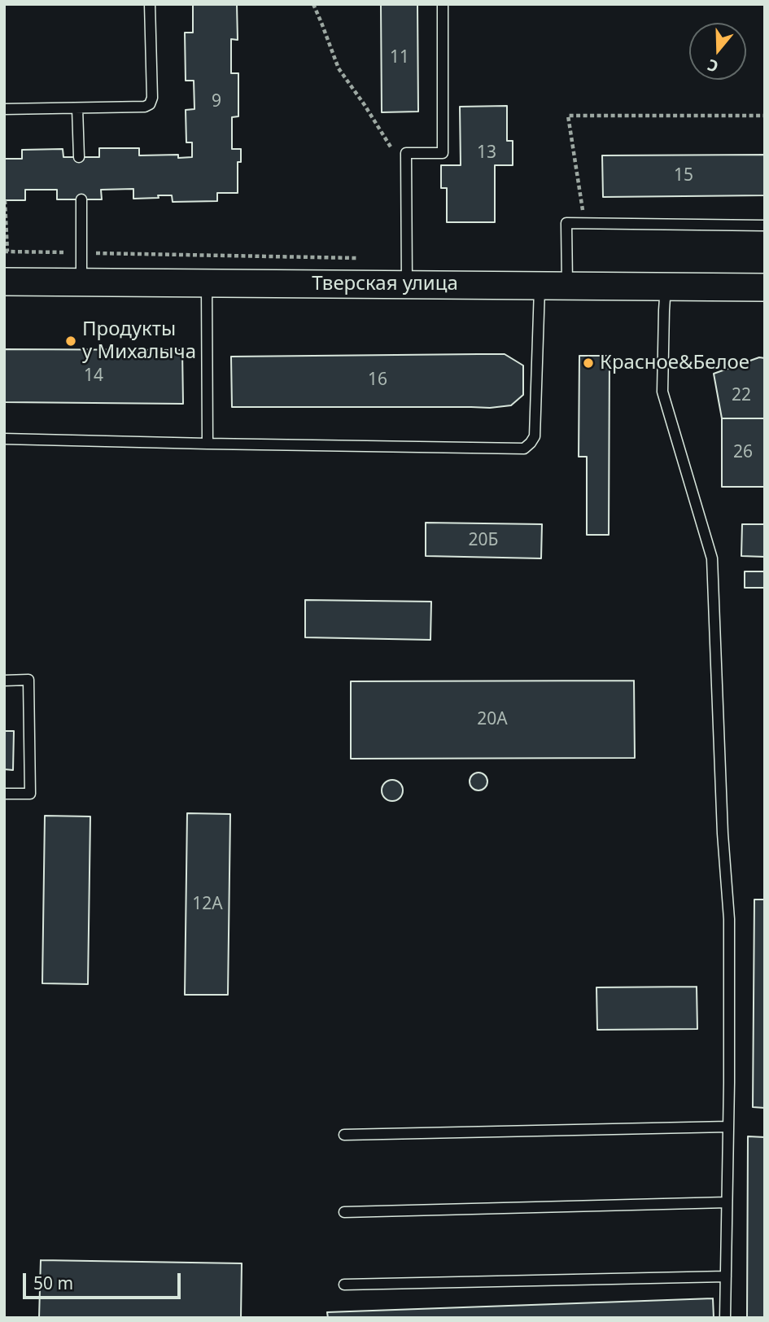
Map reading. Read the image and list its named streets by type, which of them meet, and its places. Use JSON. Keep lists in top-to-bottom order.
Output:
{
  "streets": {
    "main road": ["Тверская улица"]
  },
  "places": ["Продукты у Михалыча", "Красное&Белое"],
  "house_numbers": [
    "11",
    "9",
    "13",
    "15",
    "14",
    "16",
    "22",
    "26",
    "20Б",
    "20А",
    "12А"
  ],
  "scale_bar": "50 m",
  "north": "bottom"
}
